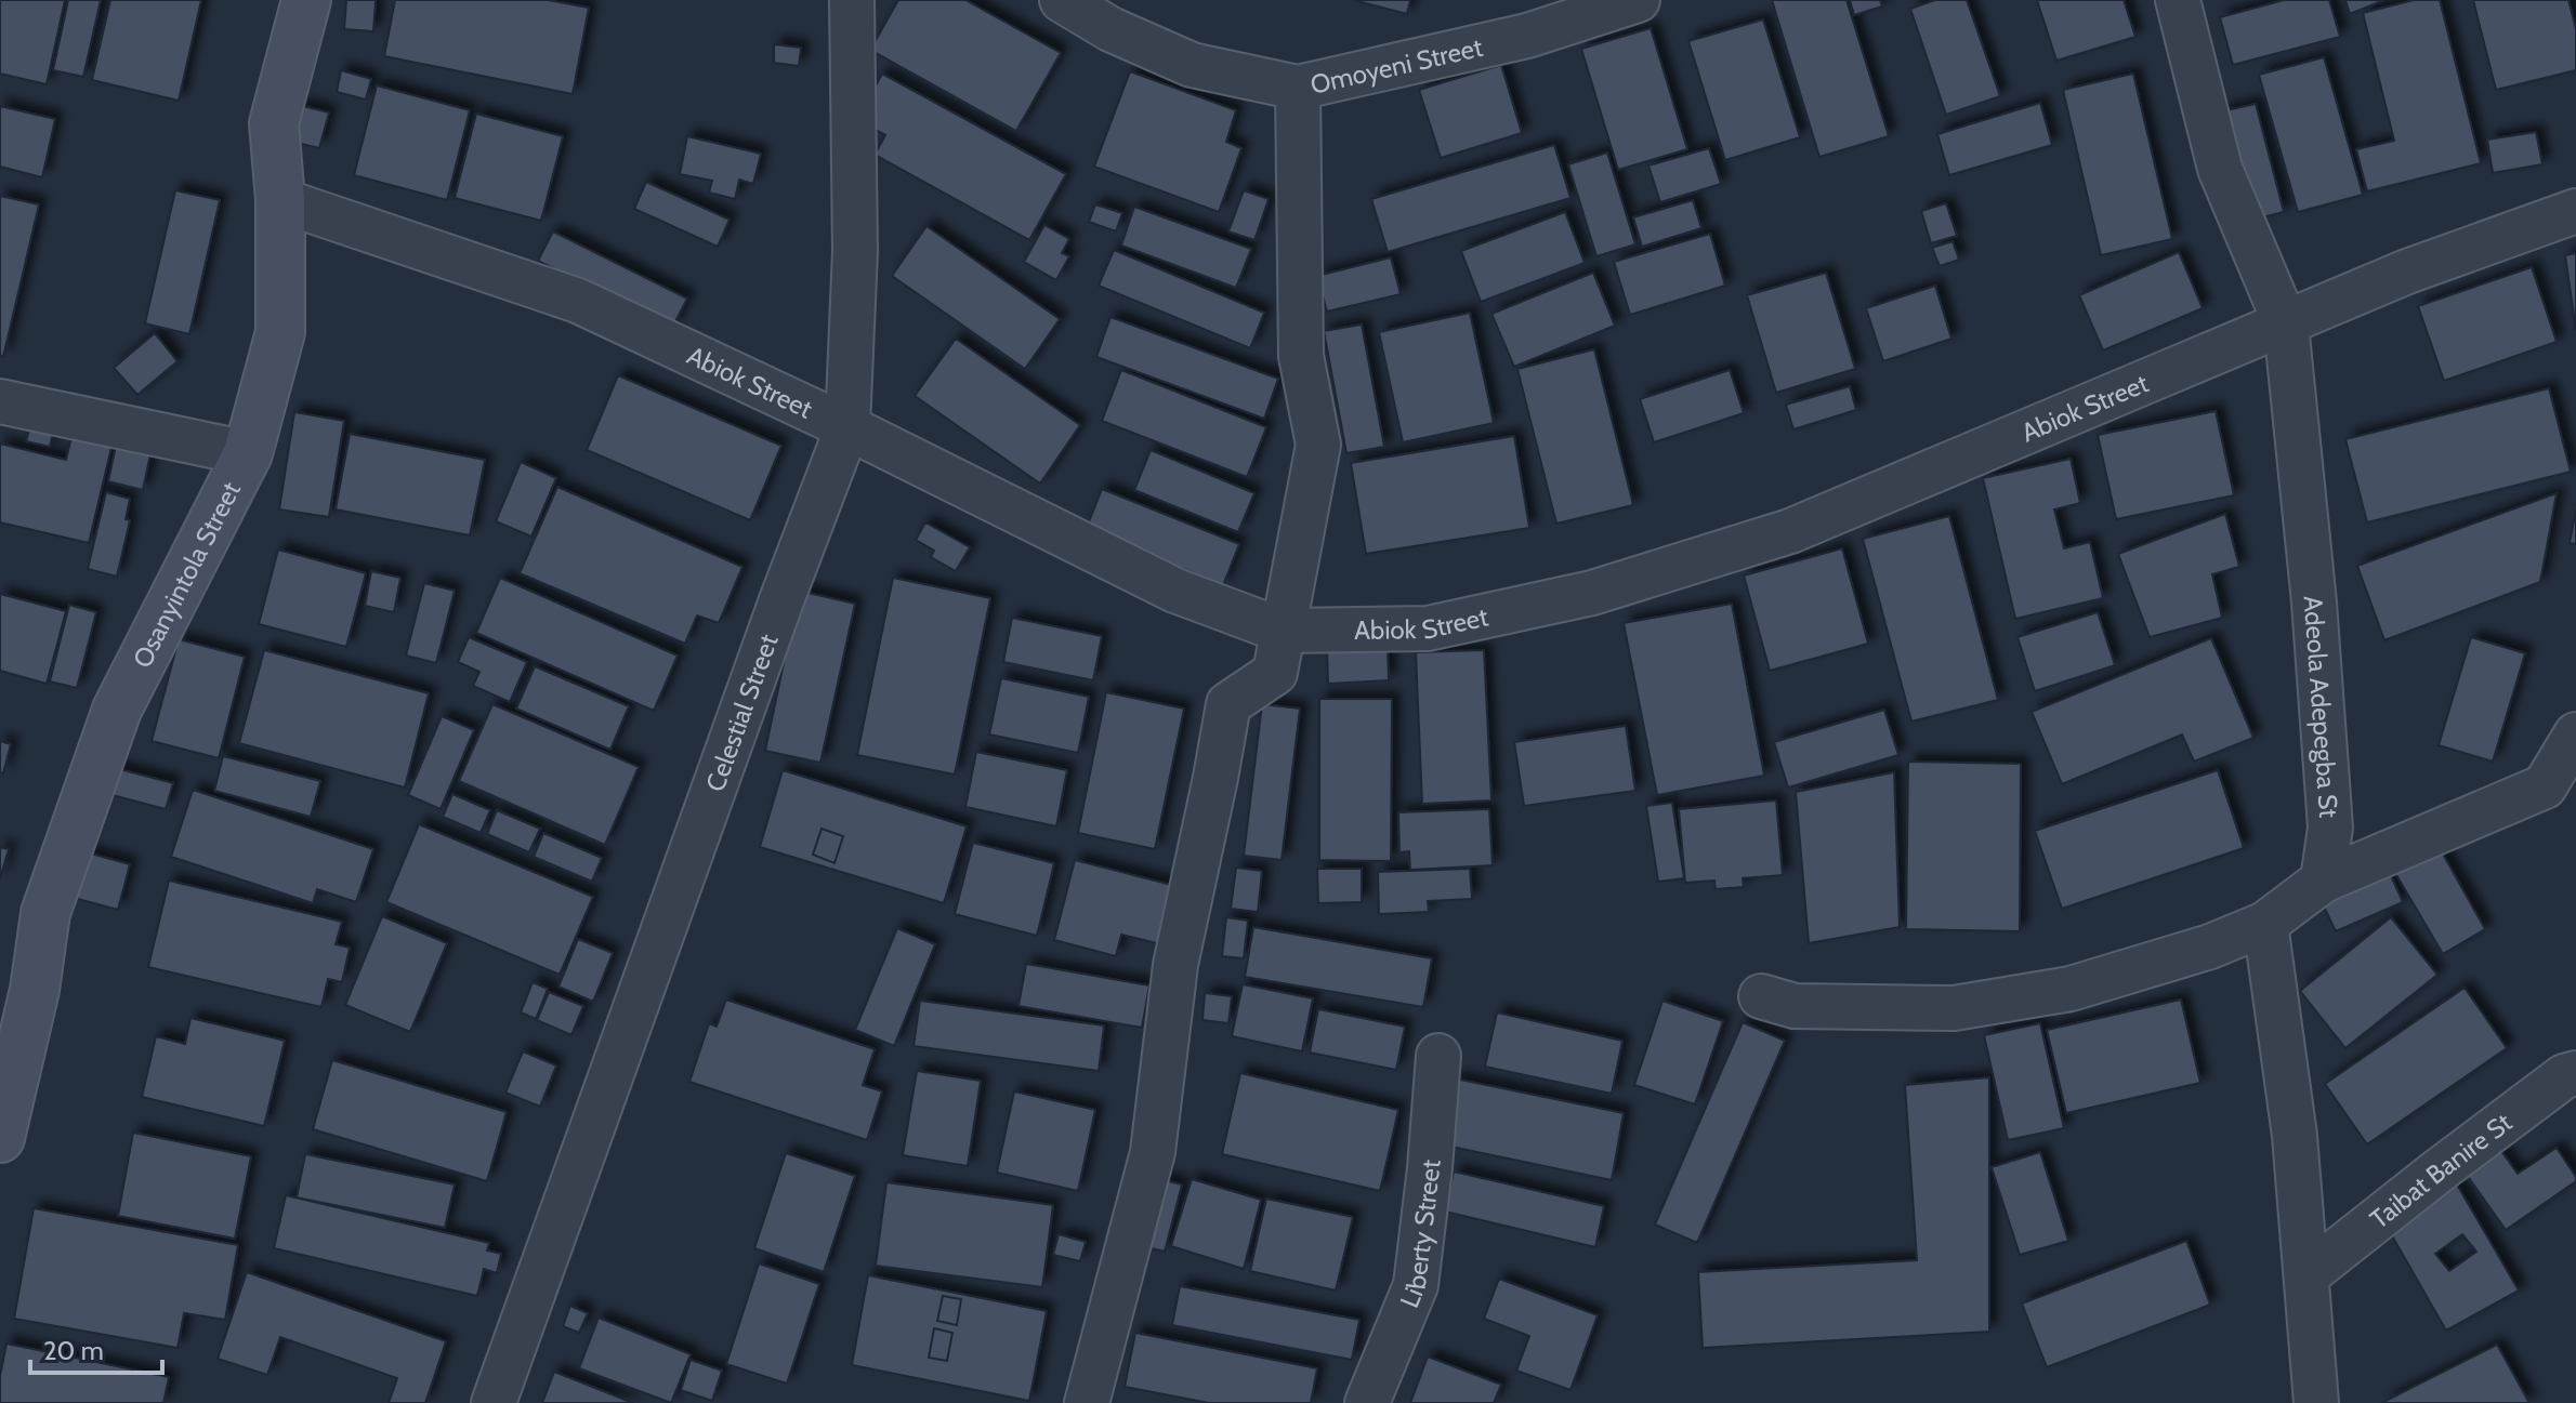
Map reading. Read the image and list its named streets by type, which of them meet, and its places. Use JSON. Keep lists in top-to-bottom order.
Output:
{
  "streets": {
    "street": [
      "Omoyeni Street",
      "Abiok Street",
      "Osanyintola Street",
      "Adeola Adepegba St",
      "Celestial Street",
      "Taibat Banire St",
      "Liberty Street"
    ]
  },
  "crossings": [
    ["Abiok Street", "Osanyintola Street"],
    ["Abiok Street", "Adeola Adepegba St"],
    ["Abiok Street", "Celestial Street"]
  ],
  "scale_bar": "20 m"
}
